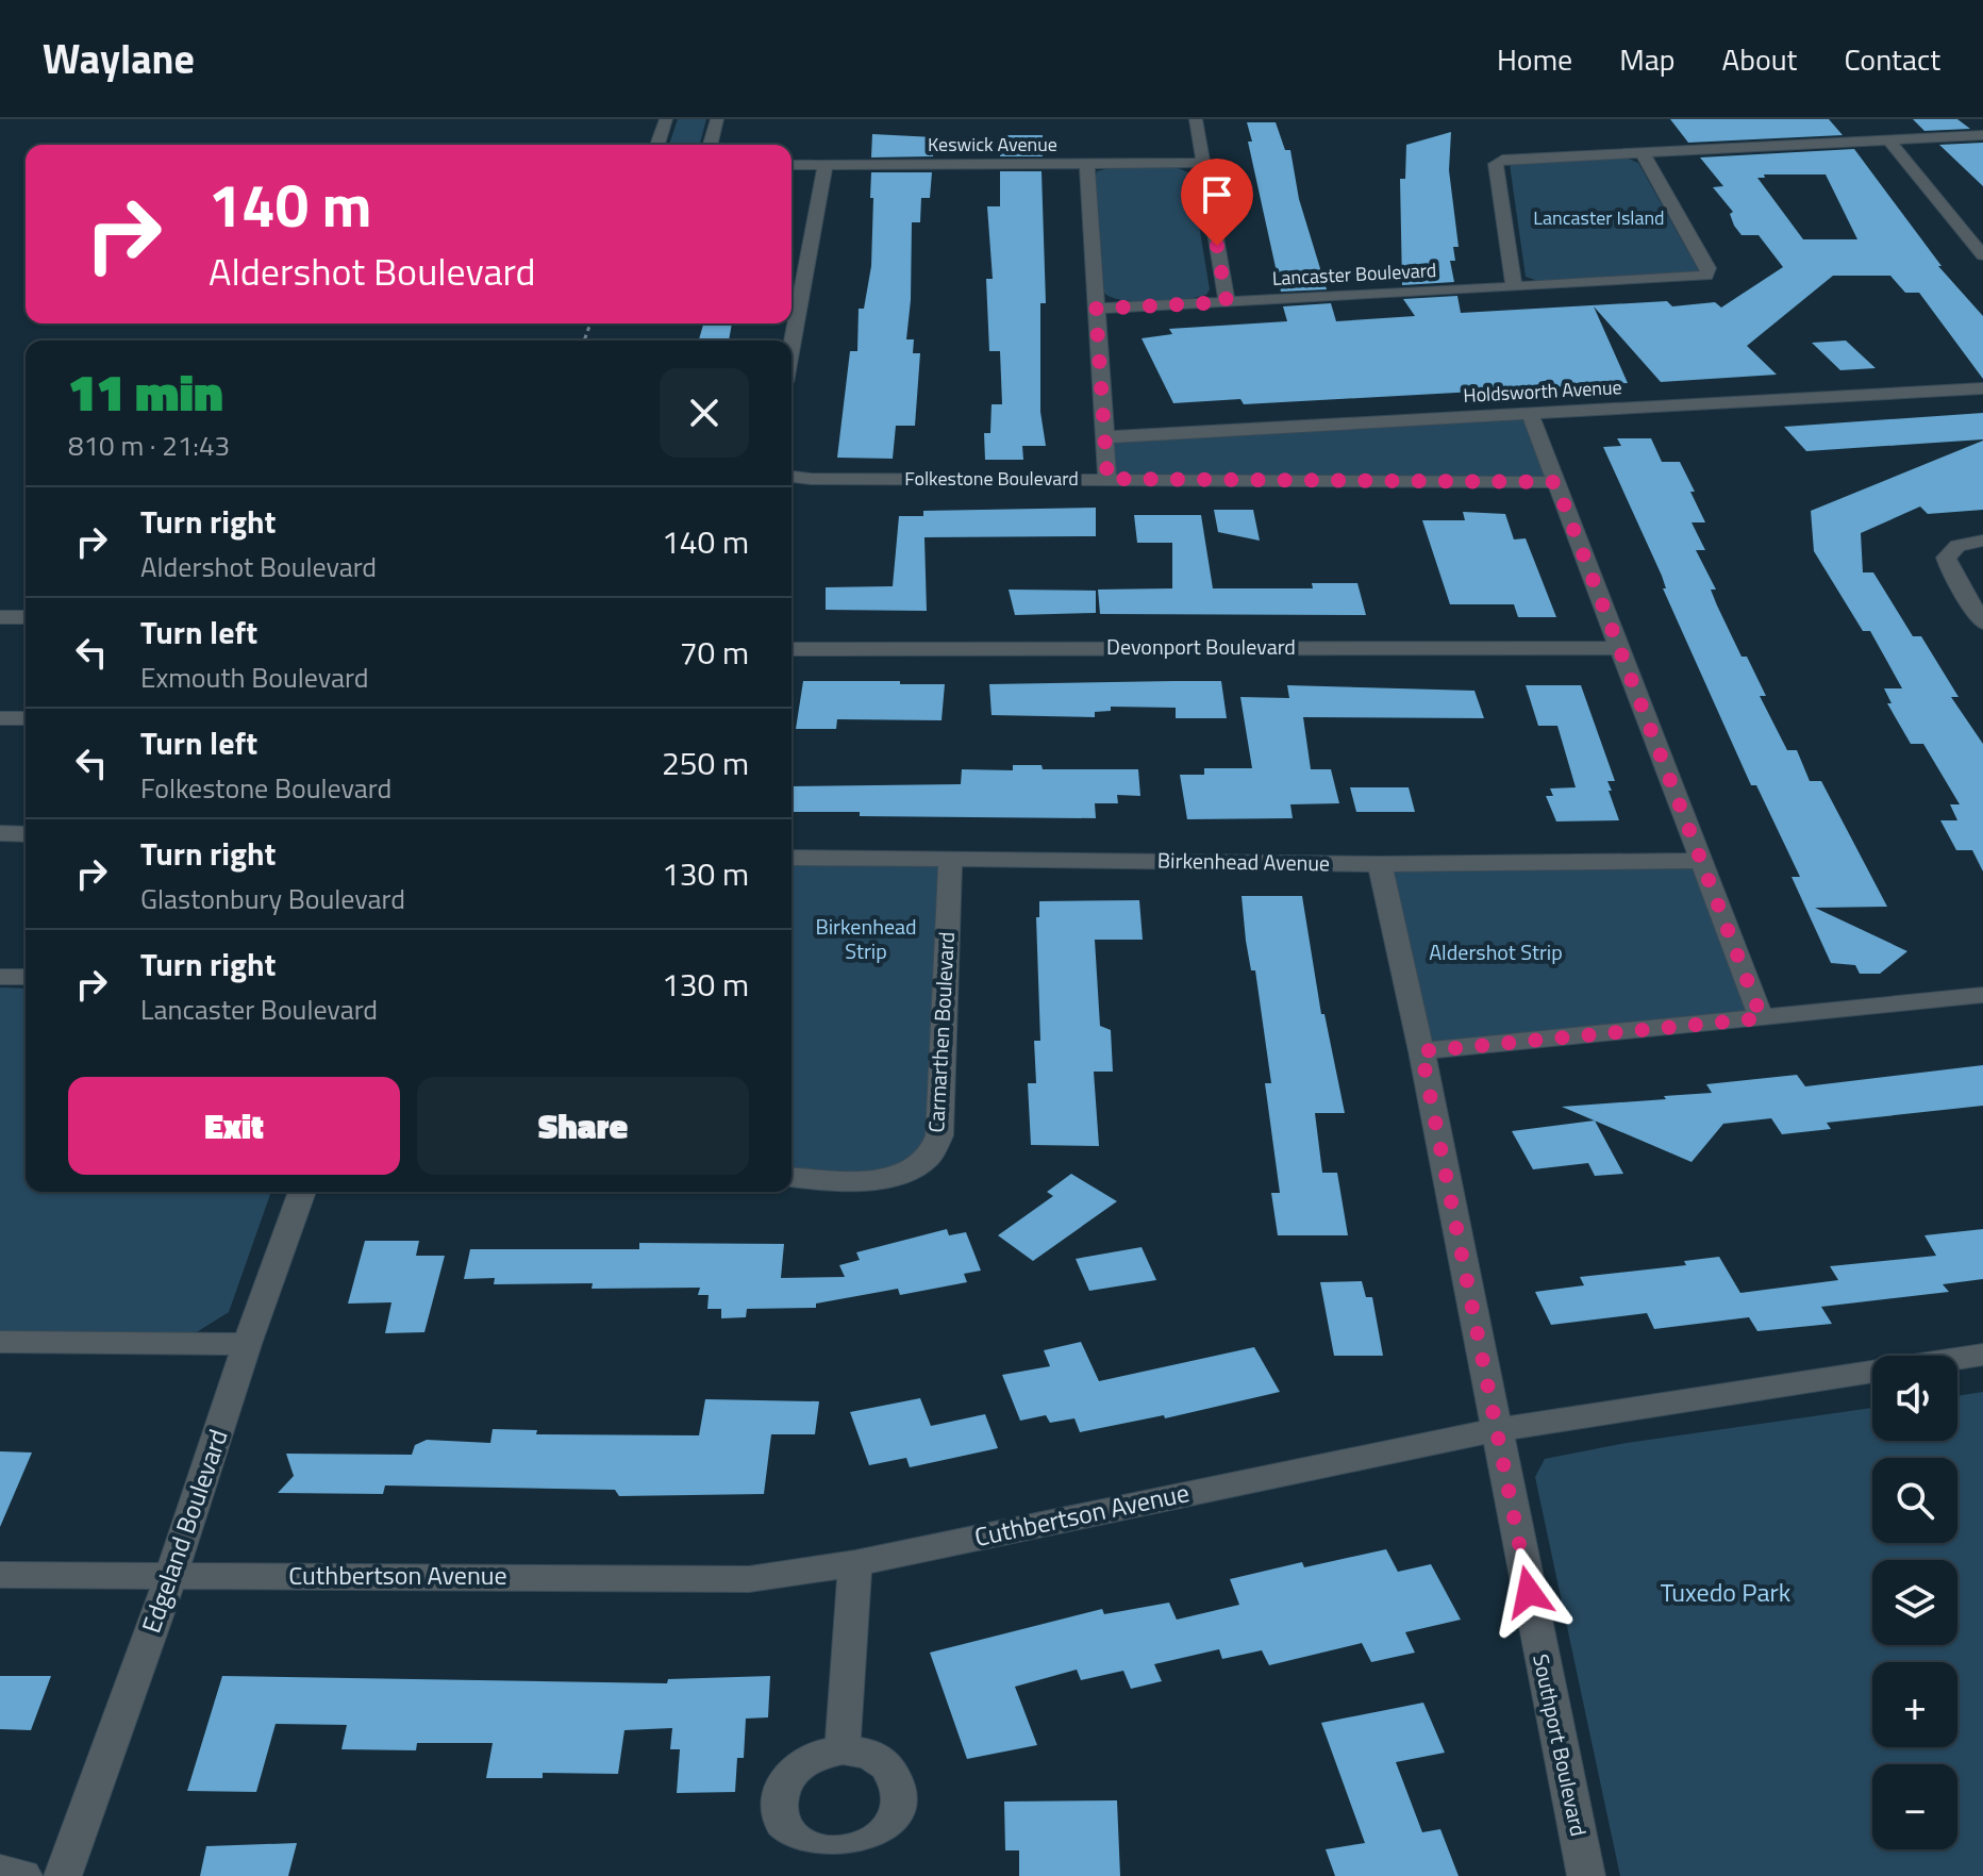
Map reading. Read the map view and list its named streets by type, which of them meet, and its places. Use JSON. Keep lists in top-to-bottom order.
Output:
{
  "streets": {
    "street": [
      "Keswick Avenue",
      "Lancaster Boulevard",
      "Holdsworth Avenue",
      "Folkestone Boulevard",
      "Devonport Boulevard",
      "Birkenhead Avenue",
      "Carmarthen Boulevard",
      "Cuthbertson Avenue",
      "Edgeland Boulevard",
      "Southport Boulevard"
    ]
  },
  "crossings": [
    ["Birkenhead Avenue", "Carmarthen Boulevard"],
    ["Birkenhead Avenue", "Southport Boulevard"],
    ["Cuthbertson Avenue", "Edgeland Boulevard"],
    ["Cuthbertson Avenue", "Southport Boulevard"]
  ],
  "parks": [
    "Lancaster Island",
    "Birkenhead Strip",
    "Aldershot Strip",
    "Tuxedo Park"
  ],
  "page": {
    "header": "Waylane",
    "nav": [
      "Home",
      "Map",
      "About",
      "Contact"
    ],
    "turn": ["140 m", "Aldershot Boulevard"],
    "heading": ["11 min", "810 m · 21:43"],
    "list": [
      {
        "name": "Turn right",
        "note": "Aldershot Boulevard",
        "value": "140 m"
      },
      {
        "name": "Turn left",
        "note": "Exmouth Boulevard",
        "value": "70 m"
      },
      {
        "name": "Turn left",
        "note": "Folkestone Boulevard",
        "value": "250 m"
      },
      {
        "name": "Turn right",
        "note": "Glastonbury Boulevard",
        "value": "130 m"
      },
      {
        "name": "Turn right",
        "note": "Lancaster Boulevard",
        "value": "130 m"
      }
    ],
    "buttons": ["Exit", "Share"],
    "map_buttons": ["+", "−"]
  }
}
